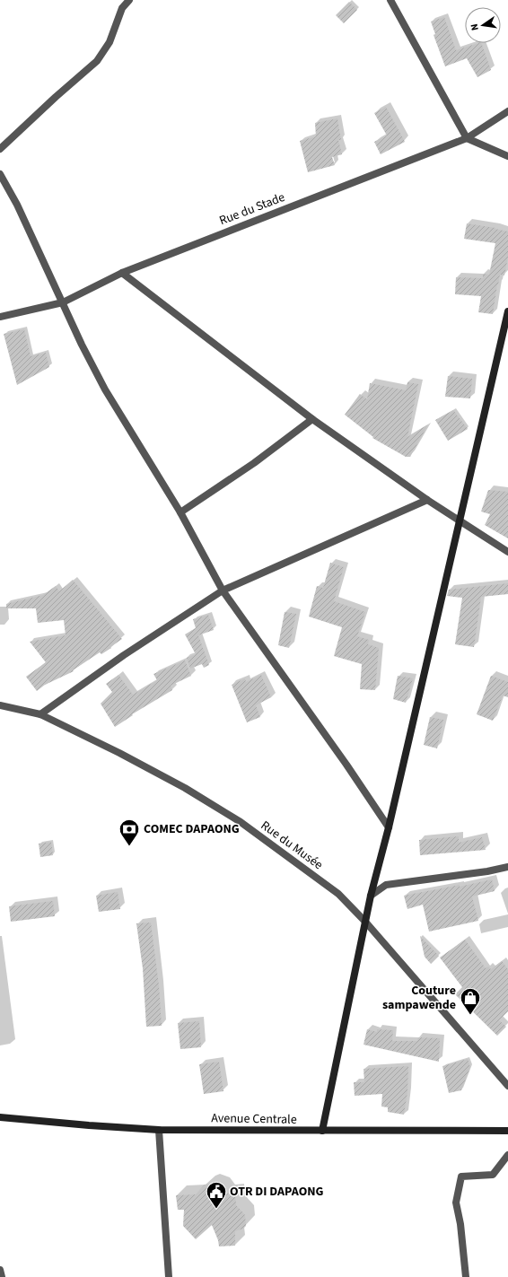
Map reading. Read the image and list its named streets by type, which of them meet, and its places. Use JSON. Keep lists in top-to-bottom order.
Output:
{
  "streets": {
    "street": ["Rue du Stade", "Rue du Musée", "Avenue Centrale"]
  },
  "places": {
    "bank": ["COMEC DAPAONG"],
    "shop": ["Couture sampawende"],
    "public building": ["OTR DI DAPAONG"]
  },
  "north": "left"
}
